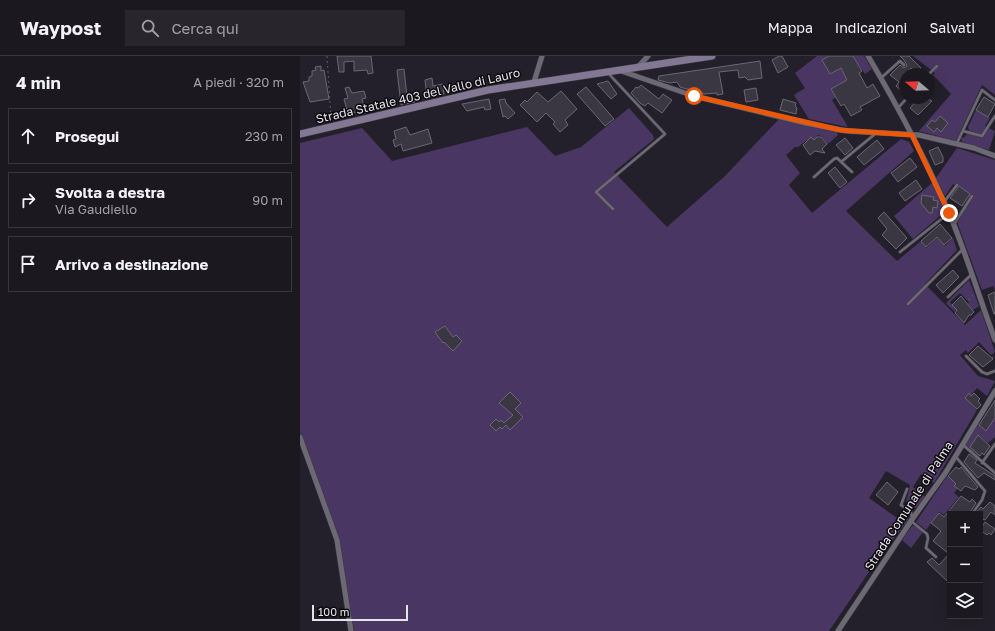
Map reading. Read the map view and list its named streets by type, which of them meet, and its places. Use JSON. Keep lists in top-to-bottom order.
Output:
{
  "streets": {
    "main road": ["Strada Statale 403 del Vallo di Lauro"],
    "street": ["Strada Comunale di Palma"]
  },
  "scale_bar": "100 m",
  "north": "left",
  "page": {
    "header": "Waypost",
    "search": "Cerca qui",
    "nav": ["Mappa", "Indicazioni", "Salvati"],
    "heading": ["4 min", "A piedi · 320 m"],
    "list": [
      ["Prosegui", "230 m"],
      ["Svolta a destra", "Via Gaudiello", "90 m"],
      "Arrivo a destinazione"
    ],
    "map_buttons": ["+", "−"],
    "scale": "100 m"
  }
}
